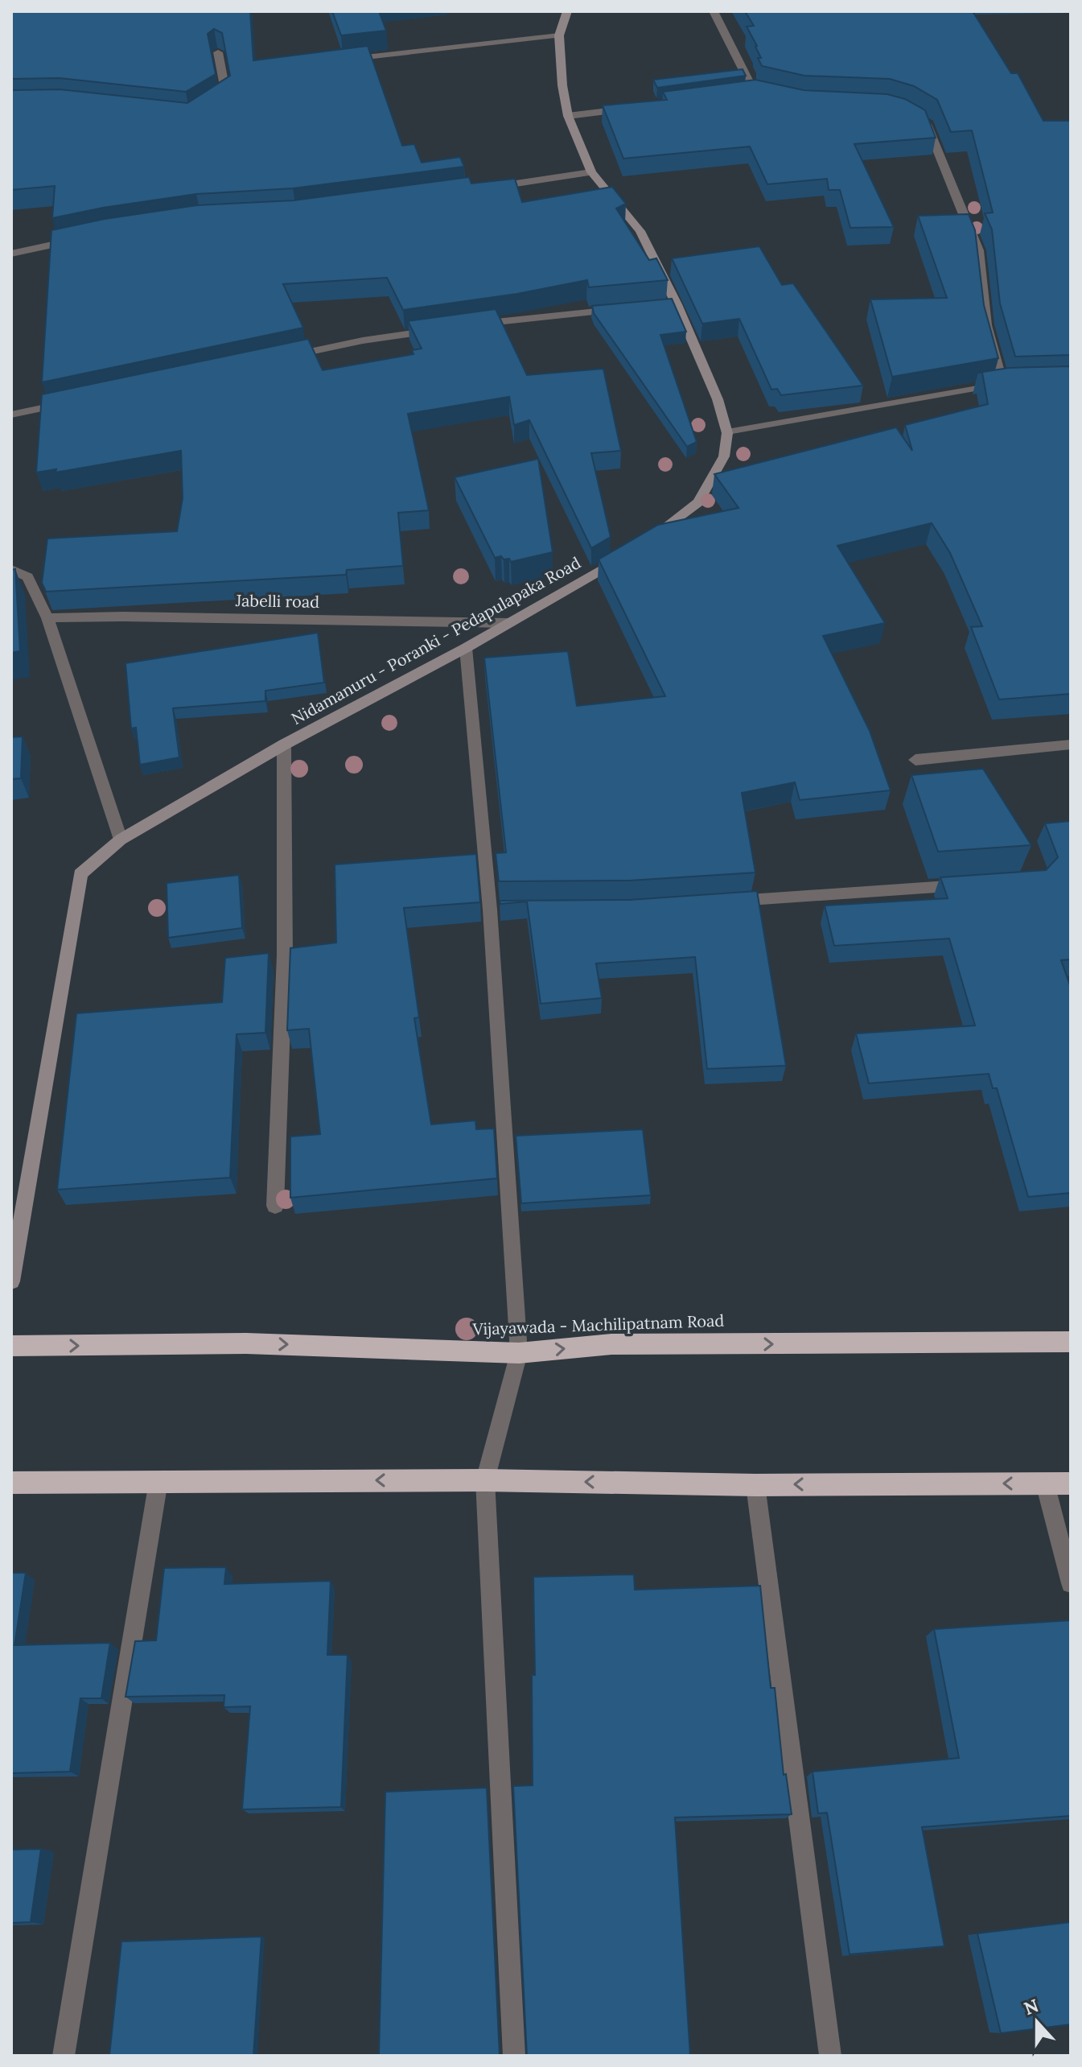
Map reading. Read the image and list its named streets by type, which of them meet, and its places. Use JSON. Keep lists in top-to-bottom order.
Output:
{
  "streets": {
    "highway": ["Vijayawada - Machilipatnam Road"],
    "main road": ["Nidamanuru - Poranki - Pedapulapaka Road"],
    "street": ["Jabelli road"]
  },
  "crossings": [
    ["Jabelli road", "Nidamanuru - Poranki - Pedapulapaka Road"]
  ],
  "north": "top"
}
